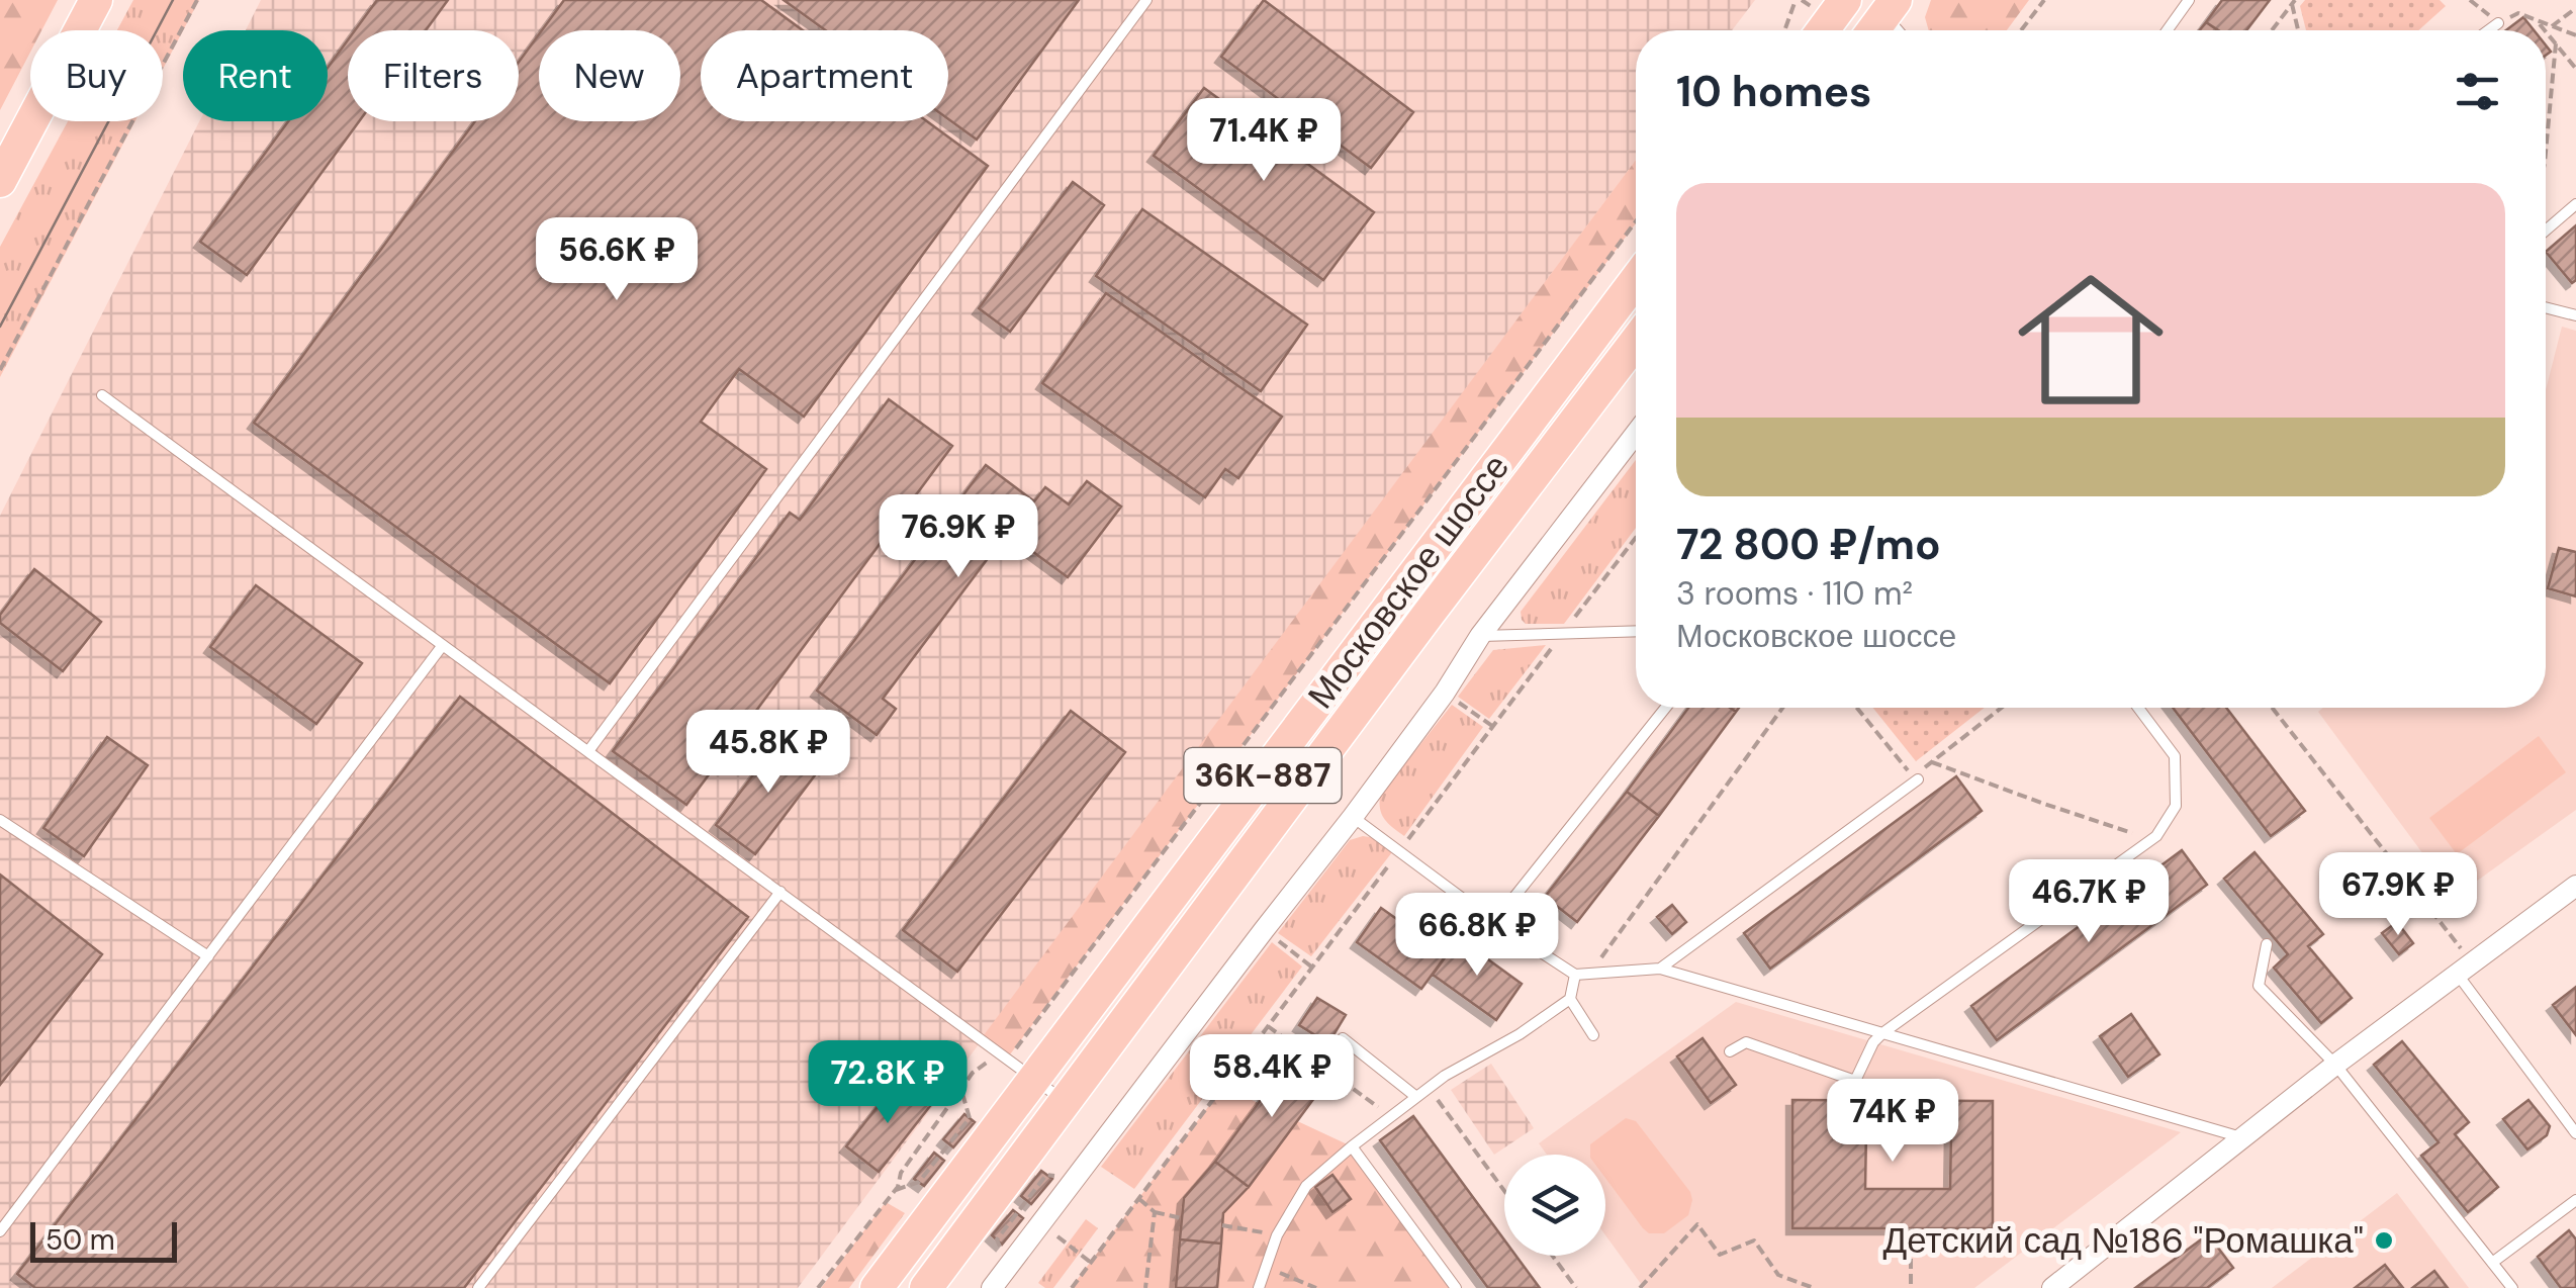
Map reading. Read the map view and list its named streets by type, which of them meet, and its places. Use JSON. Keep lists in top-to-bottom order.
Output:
{
  "streets": {
    "main road": ["Московское шоссе", "36К-887"]
  },
  "places": ["Детский сад №186 \"Ромашка\""],
  "scale_bar": "50 m",
  "page": {
    "chip": [
      "Buy",
      "Rent",
      "Filters",
      "New",
      "Apartment"
    ],
    "heading": "10 homes",
    "price": [
      "71.4K ₽",
      "56.6K ₽",
      "76.9K ₽",
      "45.8K ₽",
      "67.9K ₽",
      "46.7K ₽",
      "66.8K ₽",
      "58.4K ₽",
      "72.8K ₽",
      "74K ₽"
    ],
    "list": [
      {
        "name": "72 800 ₽/mo",
        "note": "3 rooms · 110 m² · Московское шоссе"
      }
    ],
    "scale": "50 m"
  }
}
